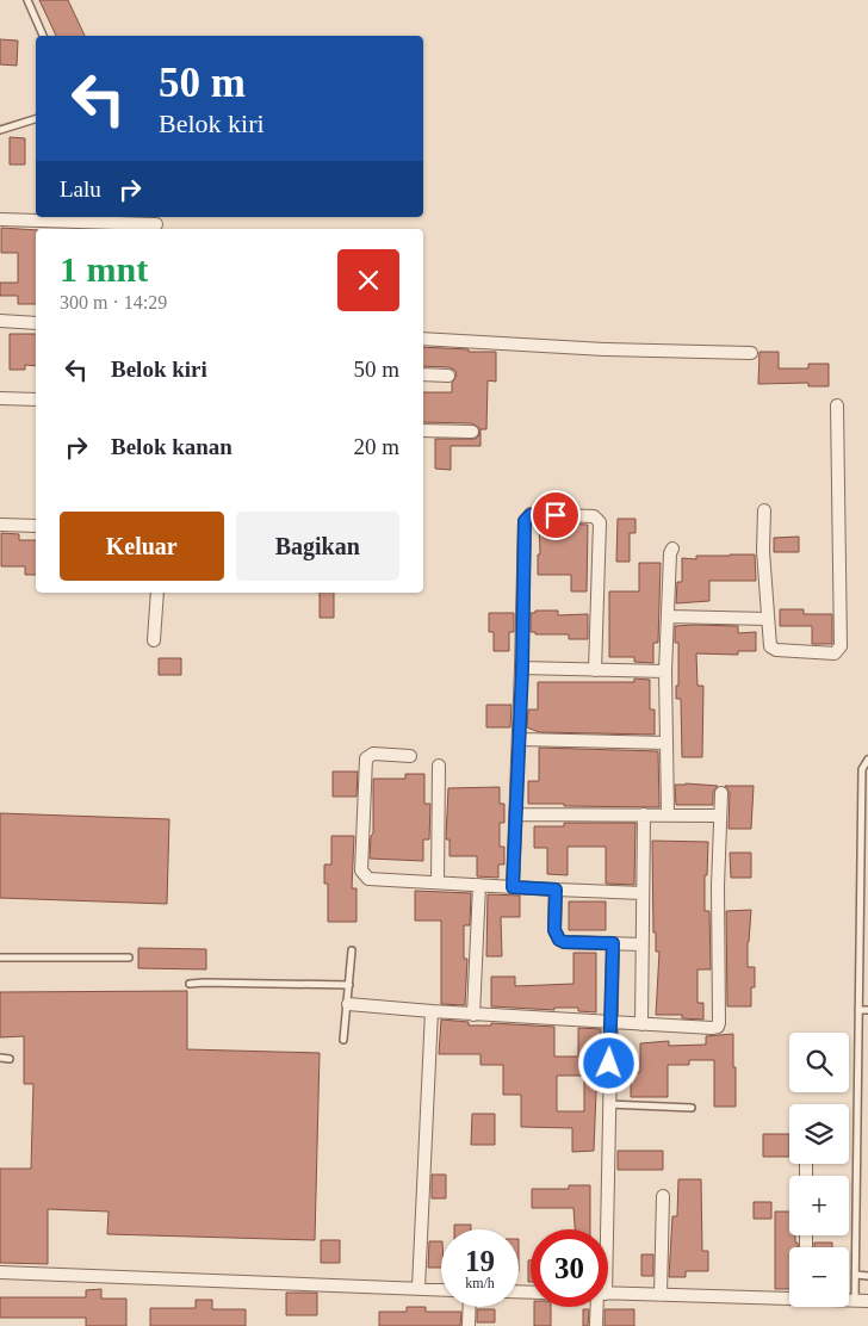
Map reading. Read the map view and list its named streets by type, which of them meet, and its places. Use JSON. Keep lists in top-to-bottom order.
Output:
{
  "page": {
    "turn": ["50 m", "Belok kiri"],
    "then": "Lalu",
    "heading": ["1 mnt", "300 m · 14:29"],
    "list": [
      {
        "name": "Belok kiri",
        "value": "50 m"
      },
      {
        "name": "Belok kanan",
        "value": "20 m"
      }
    ],
    "buttons": ["Keluar", "Bagikan"],
    "map_buttons": ["+", "−"],
    "speed": "19 km/h",
    "limit": "30"
  }
}
